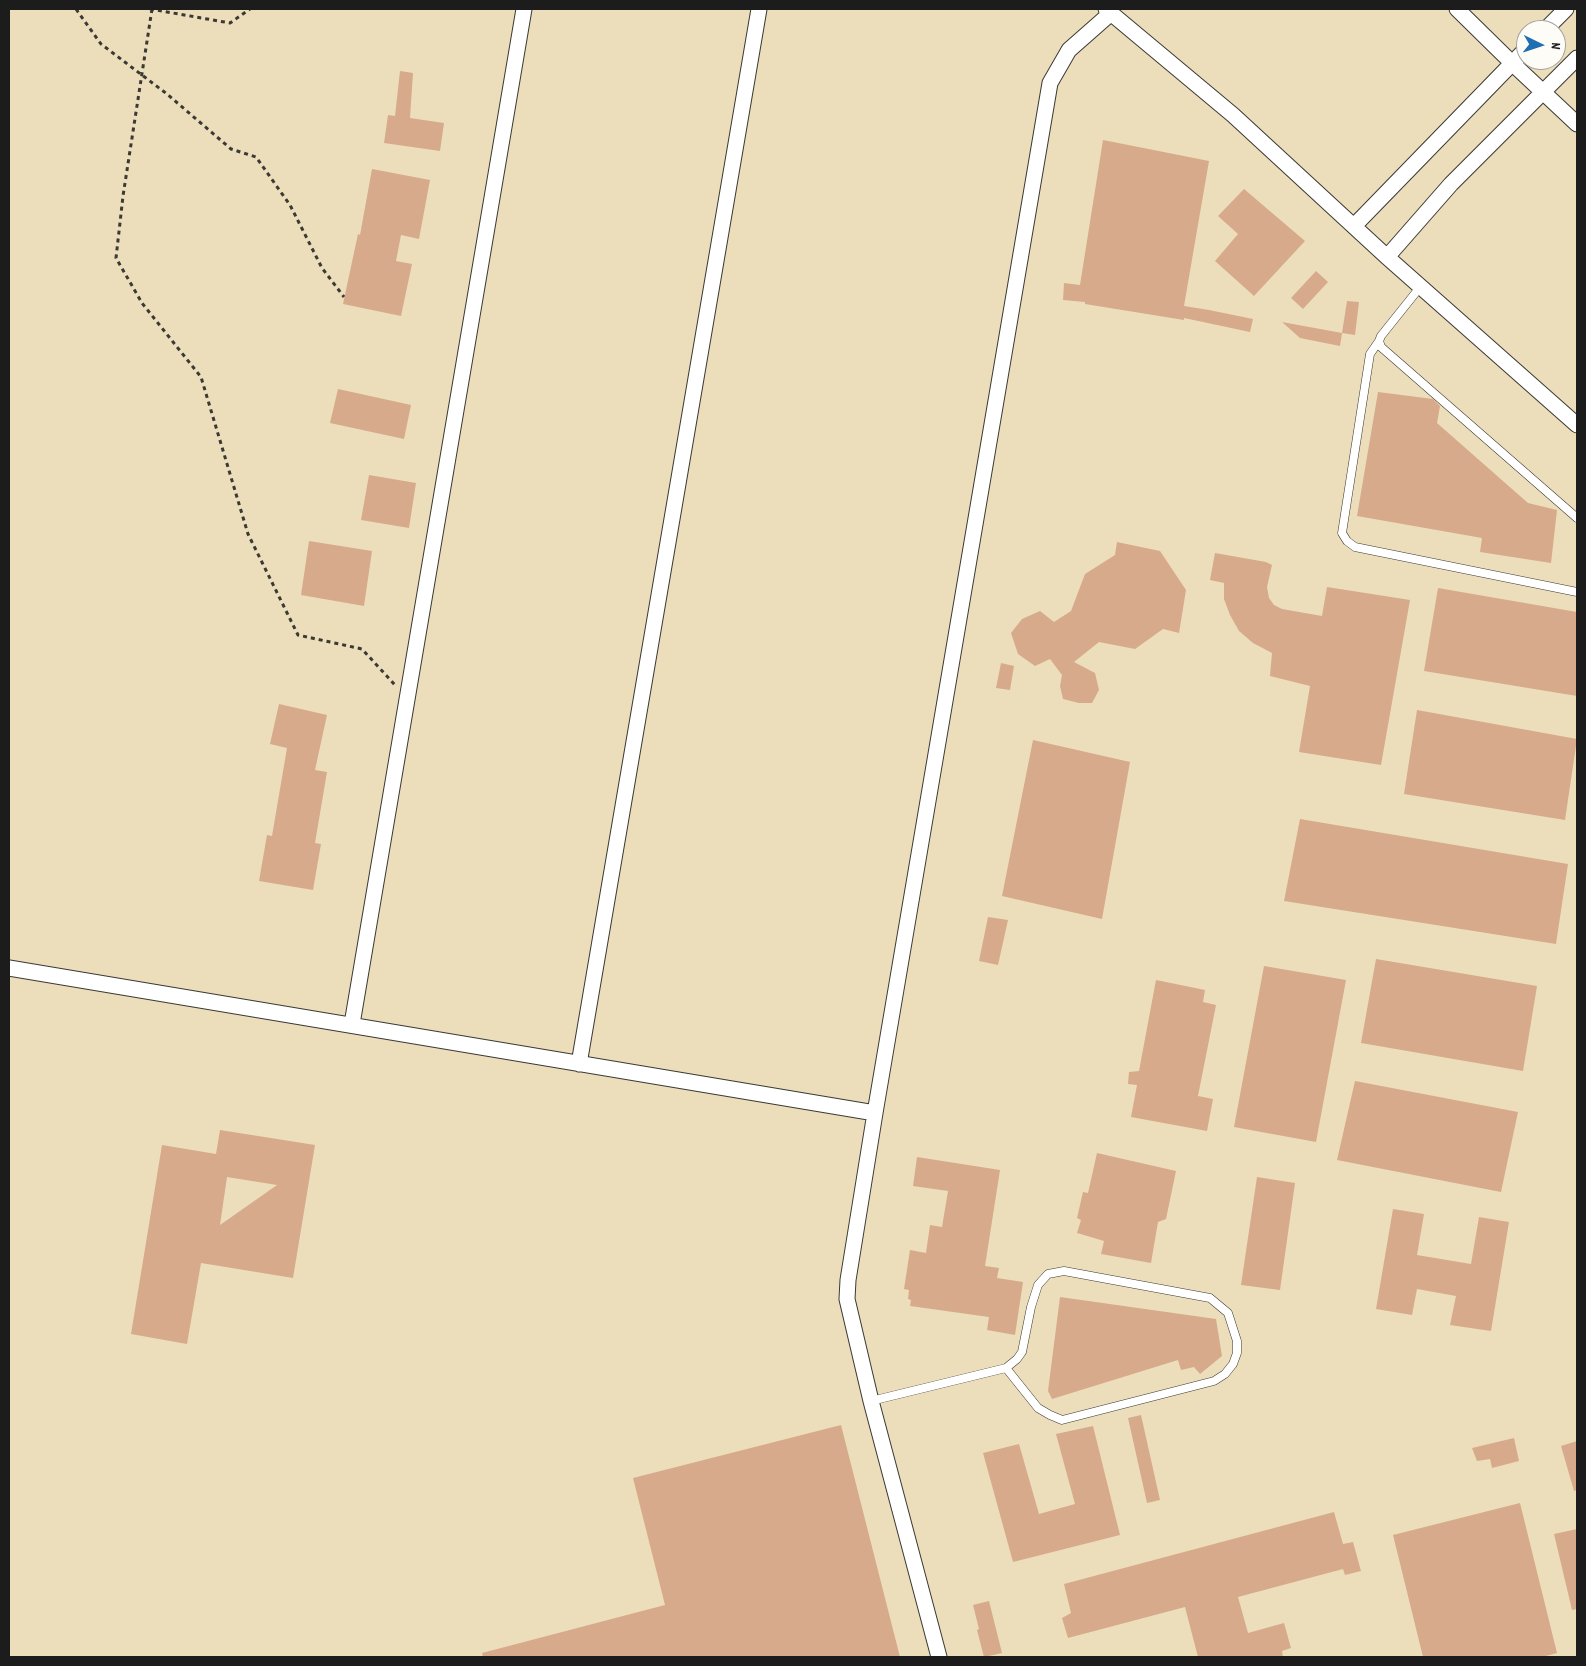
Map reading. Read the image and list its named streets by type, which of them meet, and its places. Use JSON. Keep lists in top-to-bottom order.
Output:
{
  "north": "right"
}
